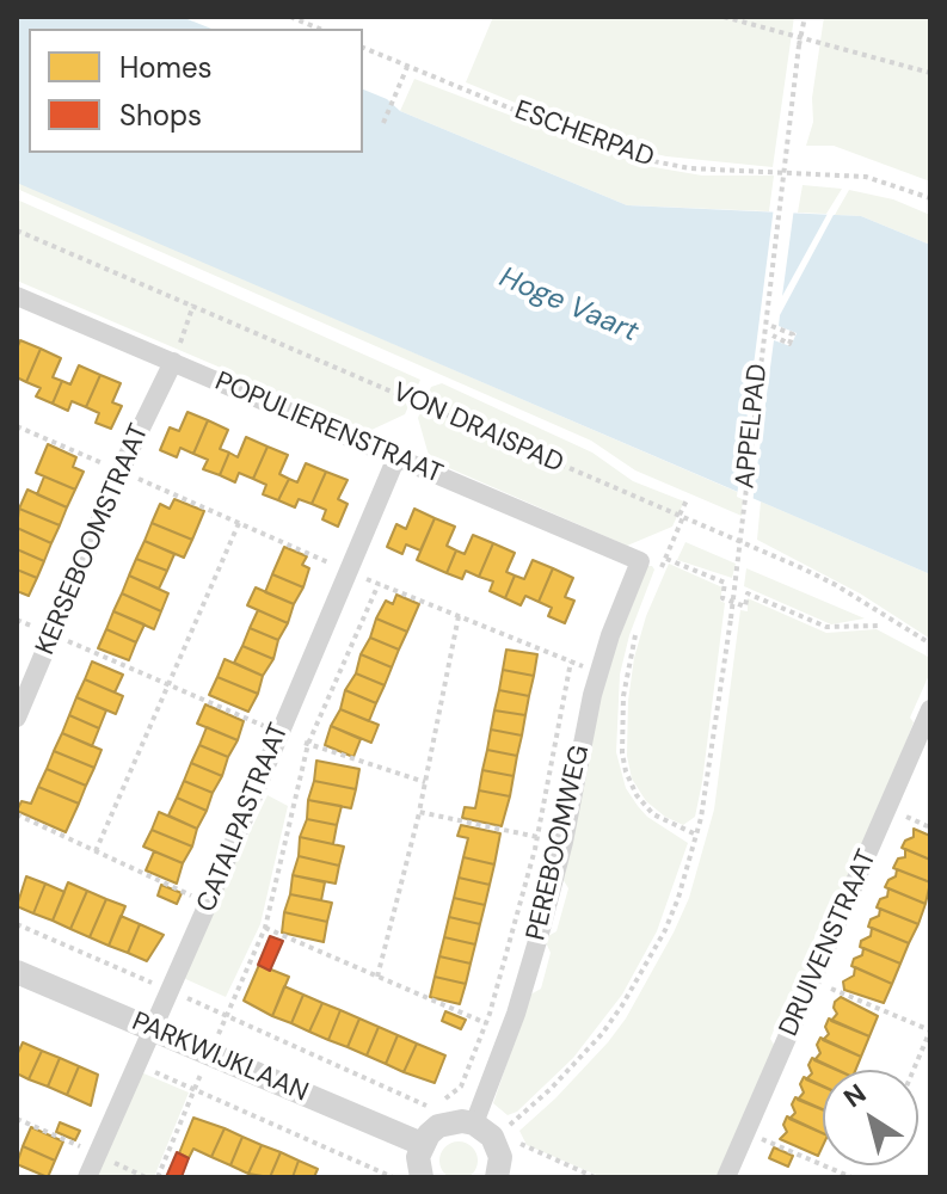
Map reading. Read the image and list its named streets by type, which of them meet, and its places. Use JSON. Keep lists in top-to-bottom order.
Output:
{
  "streets": {
    "street": [
      "POPULIERENSTRAAT",
      "KERSEBOOMSTRAAT",
      "CATALPASTRAAT",
      "PEREBOOMWEG",
      "DRUIVENSTRAAT",
      "PARKWIJKLAAN"
    ],
    "path": ["ESCHERPAD", "APPELPAD", "VON DRAISPAD"]
  },
  "crossings": [
    ["POPULIERENSTRAAT", "KERSEBOOMSTRAAT"],
    ["POPULIERENSTRAAT", "CATALPASTRAAT"],
    ["POPULIERENSTRAAT", "PEREBOOMWEG"],
    ["CATALPASTRAAT", "PARKWIJKLAAN"]
  ],
  "water": ["Hoge Vaart"],
  "legend": ["Homes", "Shops"],
  "north": "top left"
}
